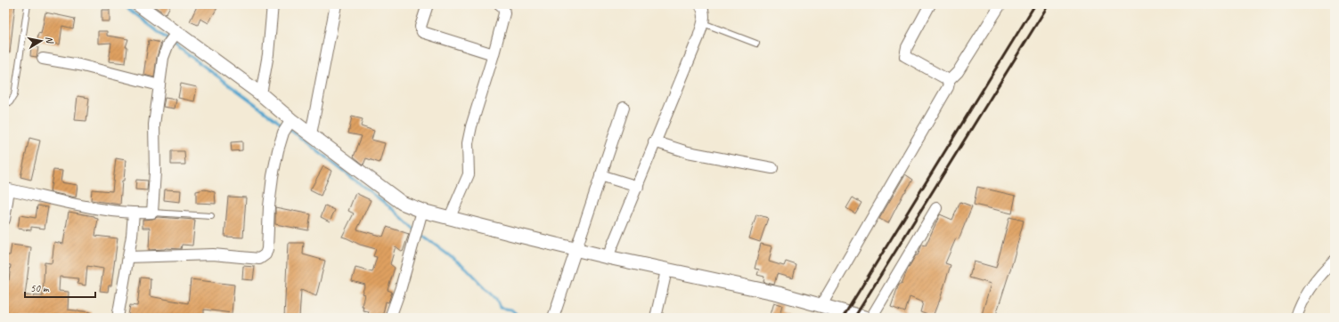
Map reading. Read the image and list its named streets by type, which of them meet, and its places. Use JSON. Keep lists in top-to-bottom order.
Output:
{
  "scale_bar": "50 m",
  "north": "right"
}
